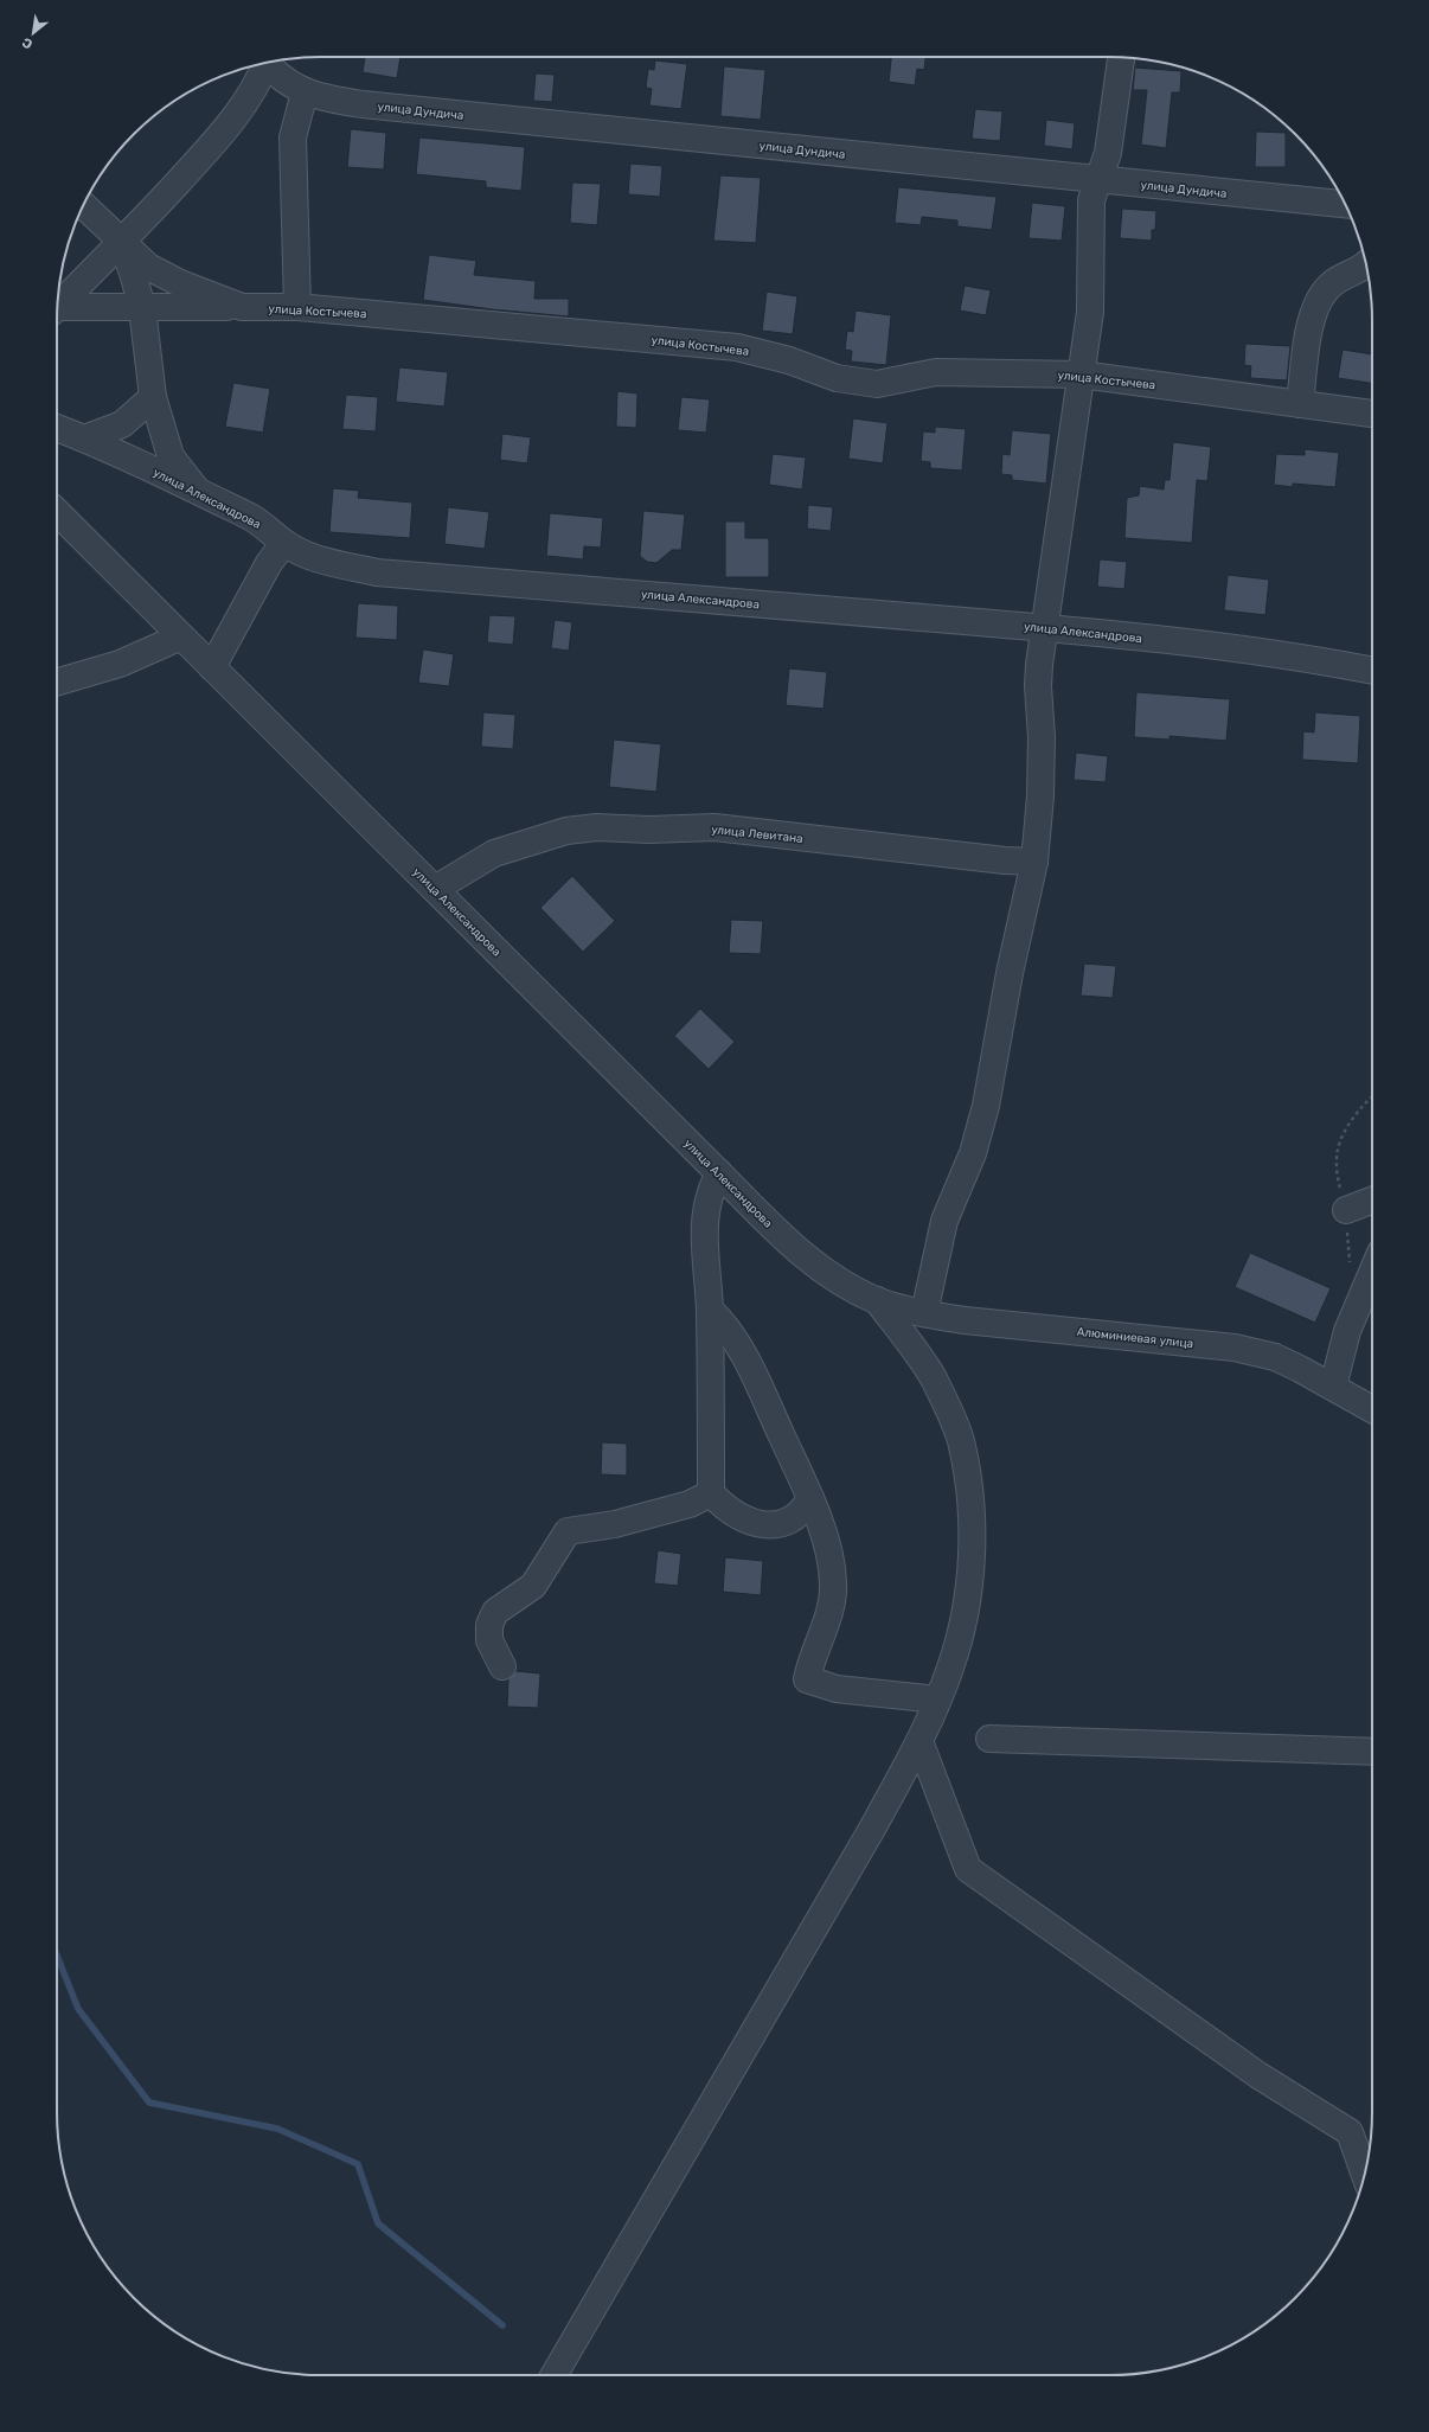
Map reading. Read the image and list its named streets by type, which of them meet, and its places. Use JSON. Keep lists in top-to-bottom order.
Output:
{
  "streets": {
    "street": [
      "улица Дундича",
      "улица Костычева",
      "улица Александрова",
      "улица Левитана",
      "Алюминиевая улица"
    ]
  },
  "crossings": [
    ["улица Александрова", "улица Левитана"],
    ["улица Александрова", "Алюминиевая улица"]
  ],
  "north": "bottom left"
}
